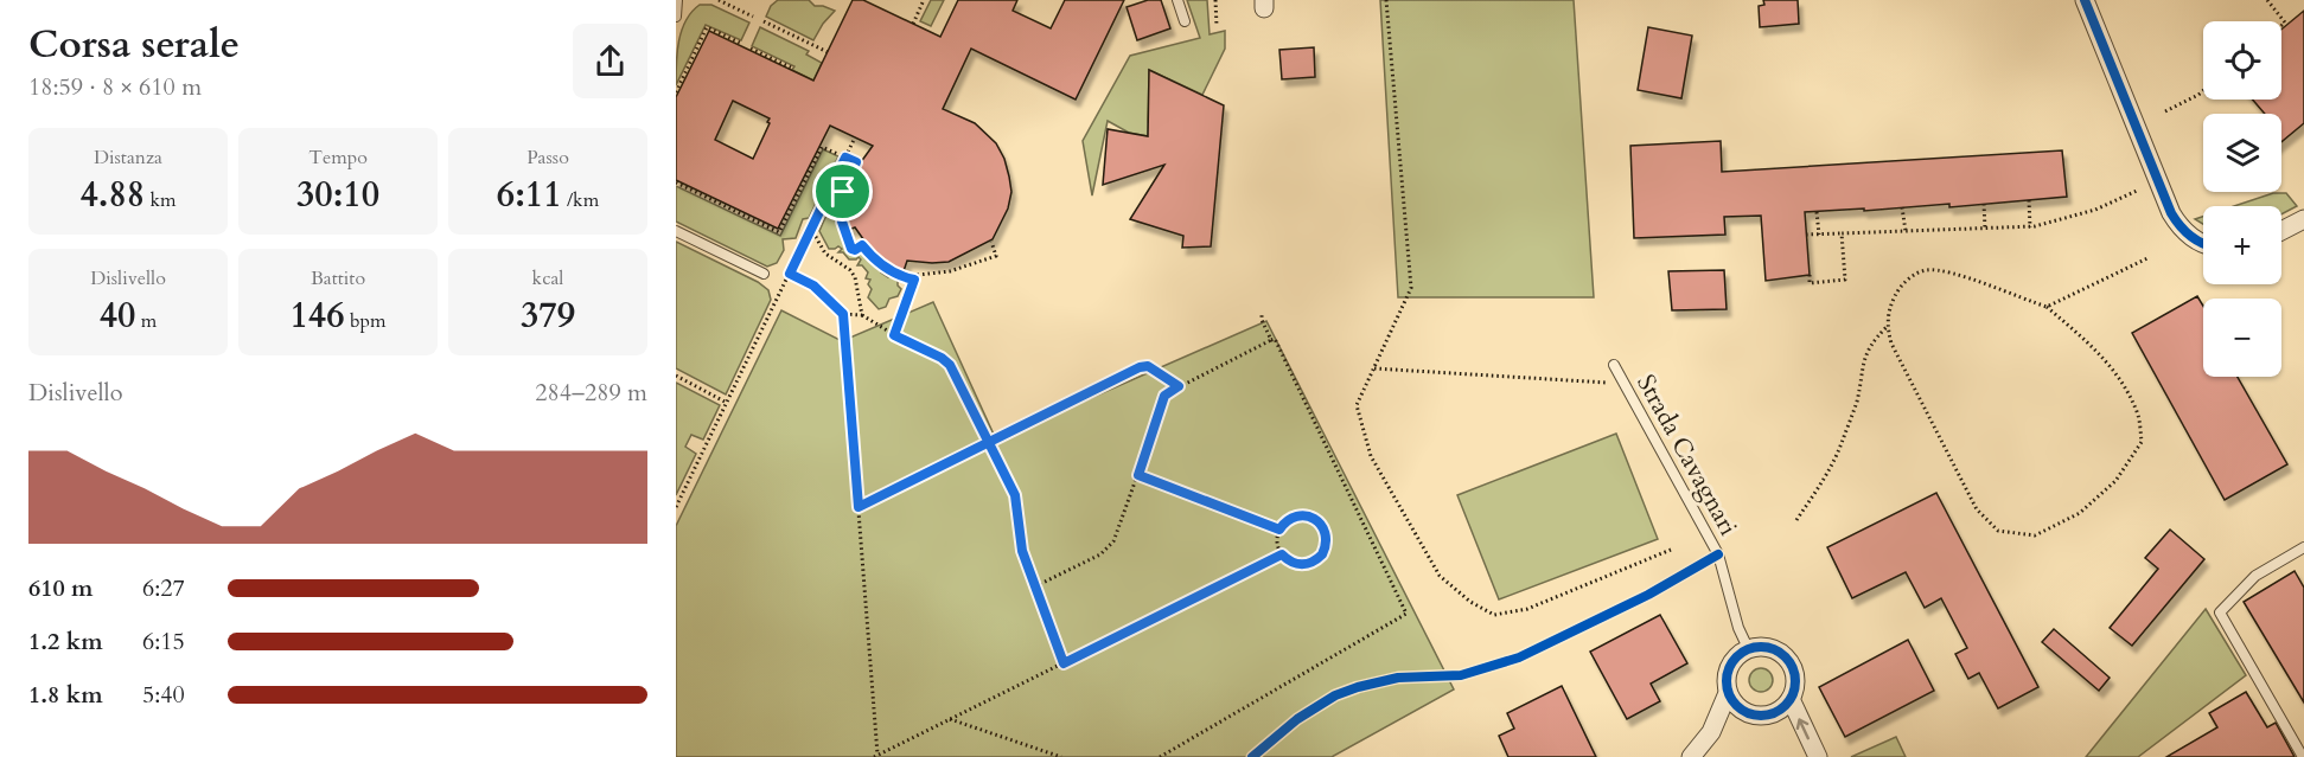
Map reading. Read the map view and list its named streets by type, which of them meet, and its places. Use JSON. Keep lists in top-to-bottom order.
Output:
{
  "streets": {
    "lane": ["Strada Cavagnari"]
  },
  "page": {
    "heading": ["Corsa serale", "18:59 · 8 × 610 m"],
    "map_buttons": ["+", "−"],
    "stats": [
      ["Distanza", "4.88 km"],
      ["Tempo", "30:10"],
      ["Passo", "6:11 /km"],
      ["Dislivello", "40 m"],
      ["Battito", "146 bpm"],
      ["kcal", "379"]
    ],
    "chart": ["Dislivello", "284–289 m"],
    "list": [
      {
        "name": "610 m",
        "note": "6:27"
      },
      {
        "name": "1.2 km",
        "note": "6:15"
      },
      {
        "name": "1.8 km",
        "note": "5:40"
      }
    ]
  }
}
